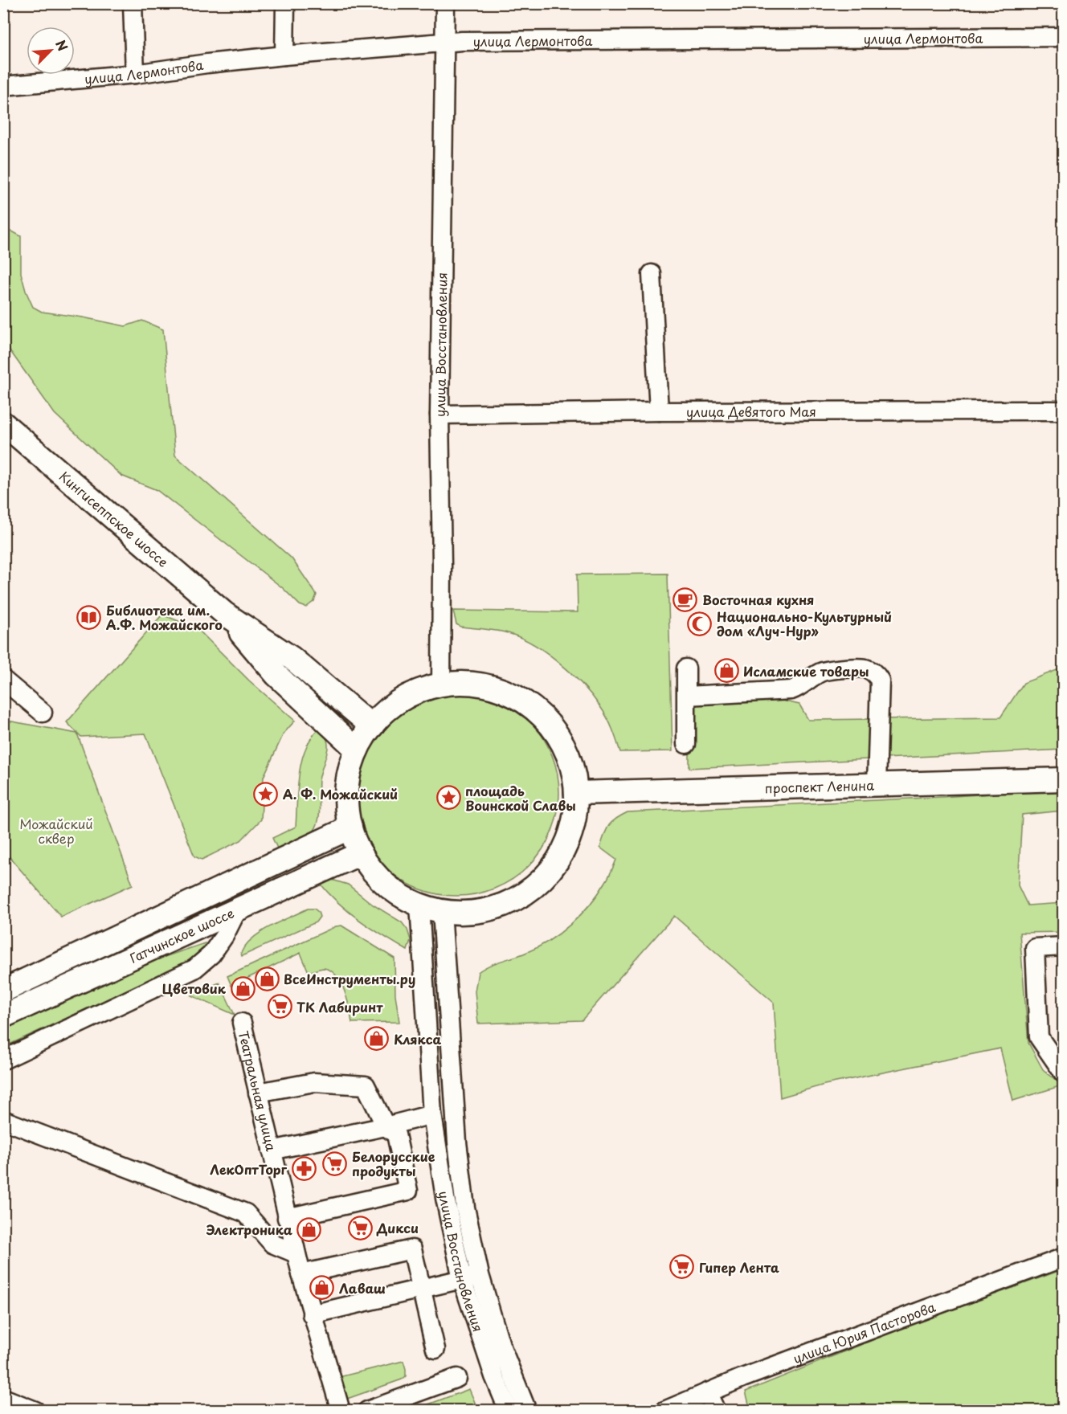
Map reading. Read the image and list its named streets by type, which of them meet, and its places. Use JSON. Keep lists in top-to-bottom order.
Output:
{
  "streets": {
    "main road": ["Кингисеппское шоссе", "проспект Ленина", "Гатчинское шоссе"],
    "street": [
      "улица Лермонтова",
      "улица Восстановления",
      "улица Девятого Мая",
      "Театральная улица",
      "улица Юрия Пасторова"
    ]
  },
  "crossings": [
    ["улица Лермонтова", "улица Восстановления"],
    ["улица Восстановления", "улица Девятого Мая"]
  ],
  "parks": ["Можайский сквер"],
  "places": {
    "cafe": ["Восточная кухня"],
    "library": ["Библиотека им. А.Ф. Можайского"],
    "mosque": ["Национально-Культурный дом «Луч-Нур»"],
    "shop": [
      "Исламские товары",
      "ВсеИнструменты.ру",
      "Цветовик",
      "Клякса",
      "Электроника",
      "Лаваш"
    ],
    "place": ["А. Ф. Можайский", "площадь Воинской Славы"],
    "supermarket": [
      "ТК Лабиринт",
      "Белорусские продукты",
      "Дикси",
      "Гипер Лента"
    ],
    "pharmacy": ["ЛекОптТорг"]
  },
  "north": "top right"
}
